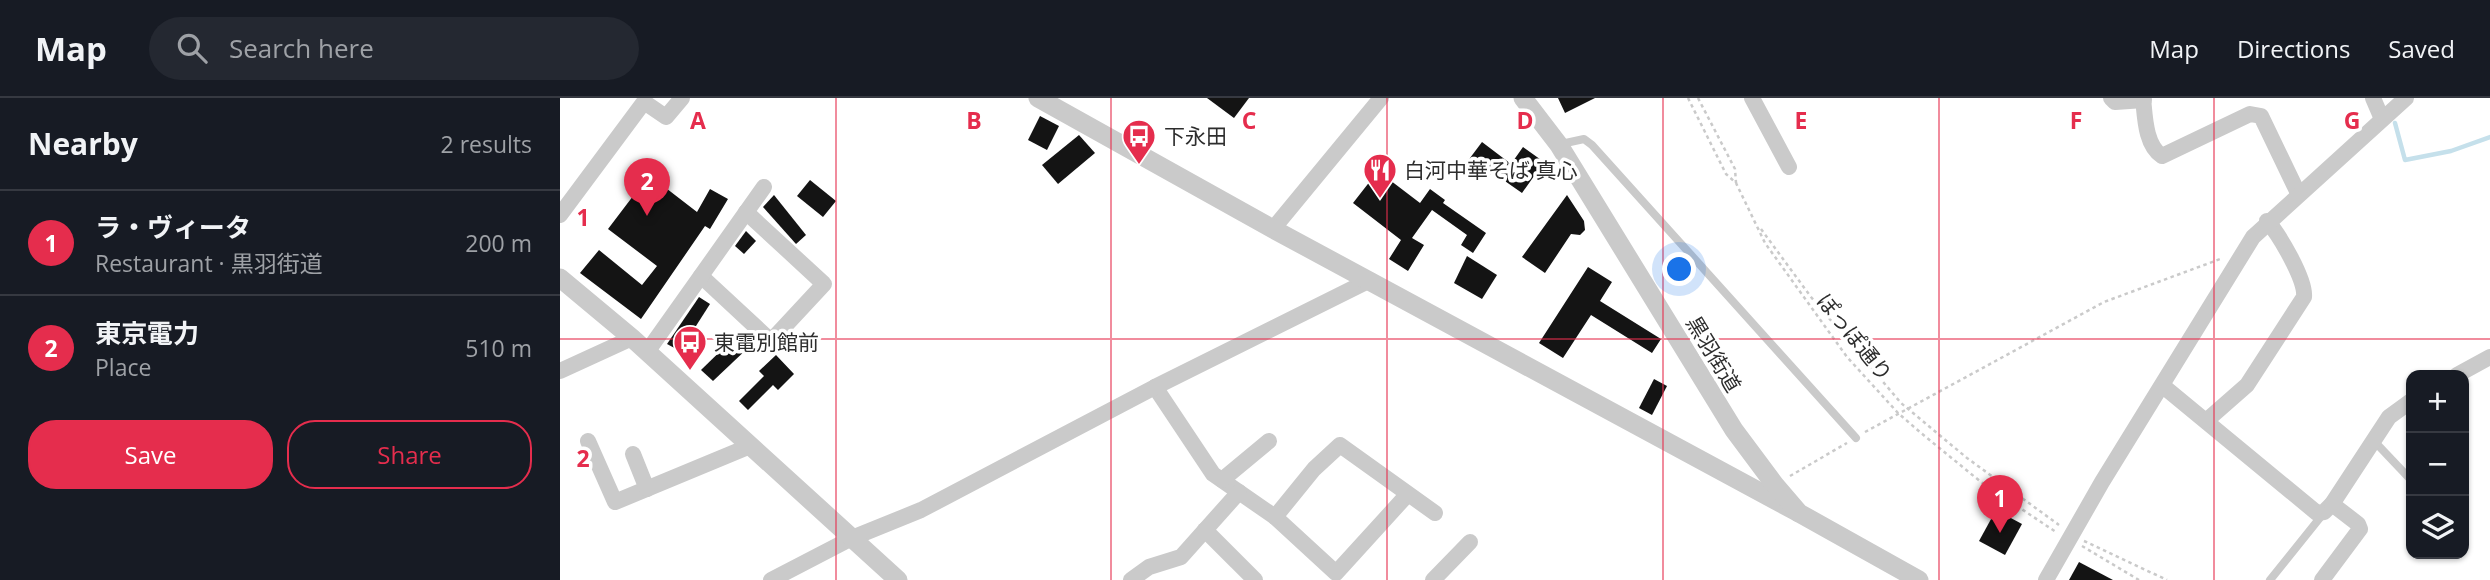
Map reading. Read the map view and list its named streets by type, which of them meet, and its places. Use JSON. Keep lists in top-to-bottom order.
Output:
{
  "streets": {
    "street": ["黒羽街道"],
    "path": ["ぽっぽ通り"]
  },
  "places": {
    "bus stop": ["下永田", "東電別館前"],
    "restaurant": ["白河中華そば 真心"]
  },
  "page": {
    "header": "Map",
    "search": "Search here",
    "nav": ["Map", "Directions", "Saved"],
    "heading": ["Nearby", "2 results"],
    "pins": ["2", "1"],
    "list": [
      {
        "mark": "1",
        "name": "ラ・ヴィータ",
        "note": "Restaurant · 黒羽街道",
        "value": "200 m"
      },
      {
        "mark": "2",
        "name": "東京電力",
        "note": "Place",
        "value": "510 m"
      }
    ],
    "map_buttons": ["+", "−"],
    "buttons": ["Save", "Share"]
  },
  "grid": {
    "columns": [
      "A",
      "B",
      "C",
      "D",
      "E",
      "F",
      "G"
    ],
    "rows": ["1", "2"]
  }
}
